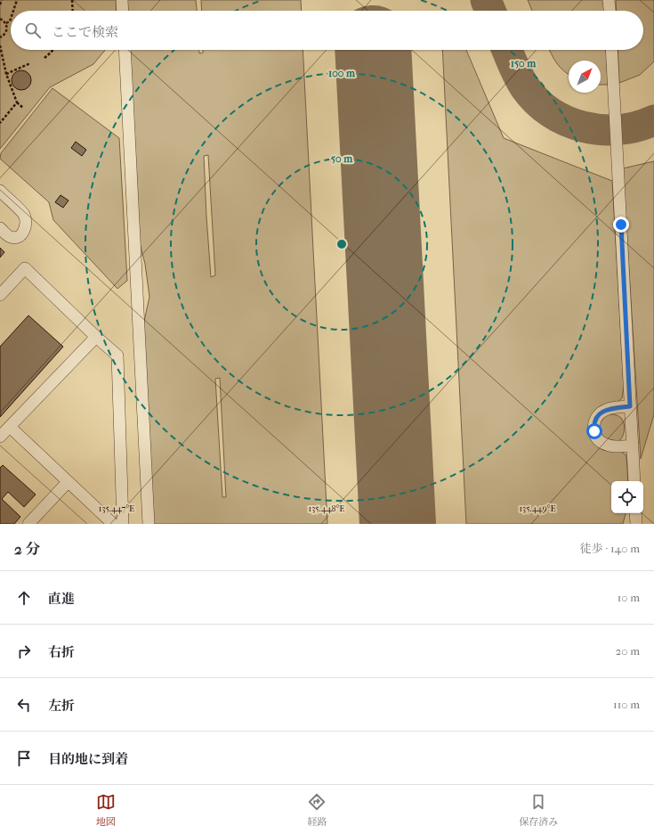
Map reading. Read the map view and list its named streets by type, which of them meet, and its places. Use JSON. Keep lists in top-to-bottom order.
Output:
{
  "north": "top right",
  "page": {
    "search": "ここで検索",
    "heading": ["2 分", "徒歩 · 140 m"],
    "list": [
      ["直進", "10 m"],
      ["右折", "20 m"],
      ["左折", "110 m"],
      "目的地に到着"
    ],
    "nav": ["地図", "経路", "保存済み"]
  },
  "coordinates": ["135.447°E", "135.448°E", "135.449°E"],
  "rings": ["150 m", "100 m", "50 m"]
}
